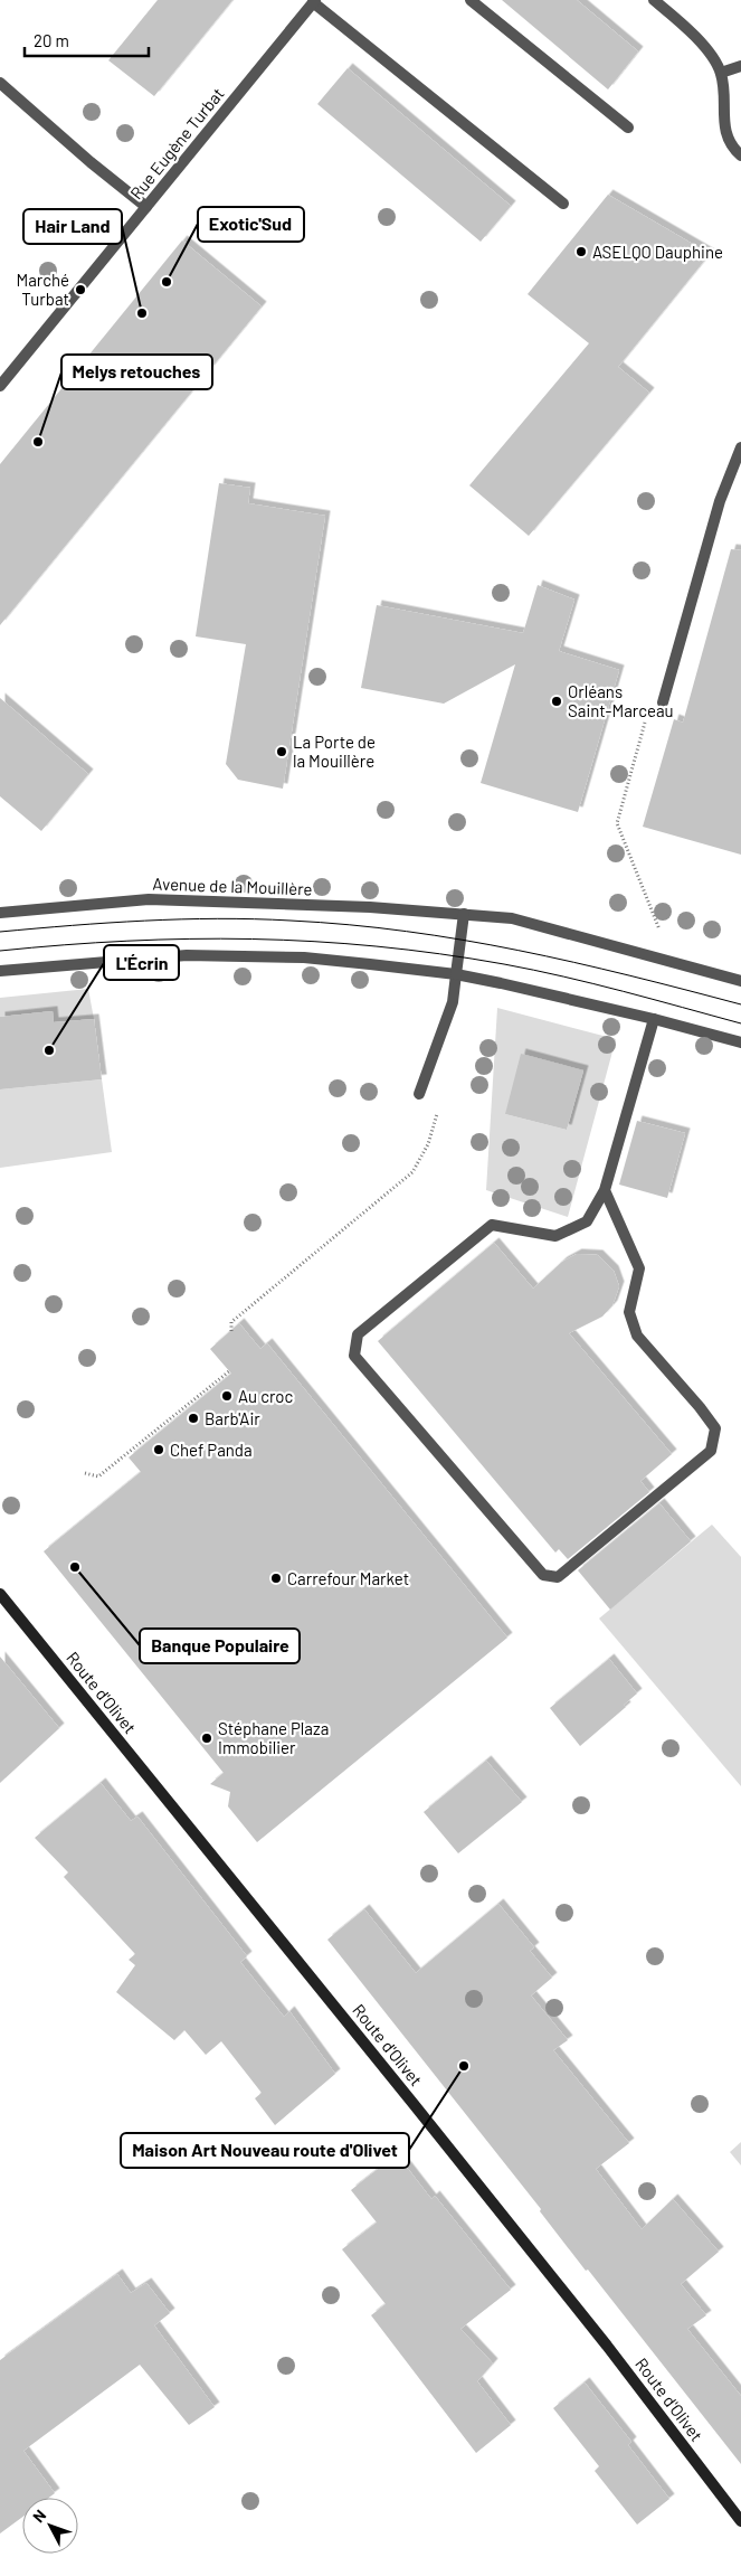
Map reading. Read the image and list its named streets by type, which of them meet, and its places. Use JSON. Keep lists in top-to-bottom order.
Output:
{
  "streets": {
    "main road": ["Route d'Olivet"],
    "street": ["Rue Eugène Turbat", "Avenue de la Mouillère"]
  },
  "places": [
    "ASELQO Dauphine",
    "Exotic'Sud",
    "Marché Turbat",
    "Hair Land",
    "Melys retouches",
    "Orléans Saint-Marceau",
    "La Porte de la Mouillère",
    "L'Écrin",
    "Au croc",
    "Barb'Air",
    "Chef Panda",
    "Banque Populaire",
    "Carrefour Market",
    "Stéphane Plaza Immobilier",
    "Maison Art Nouveau route d'Olivet"
  ],
  "scale_bar": "20 m",
  "north": "top left"
}
